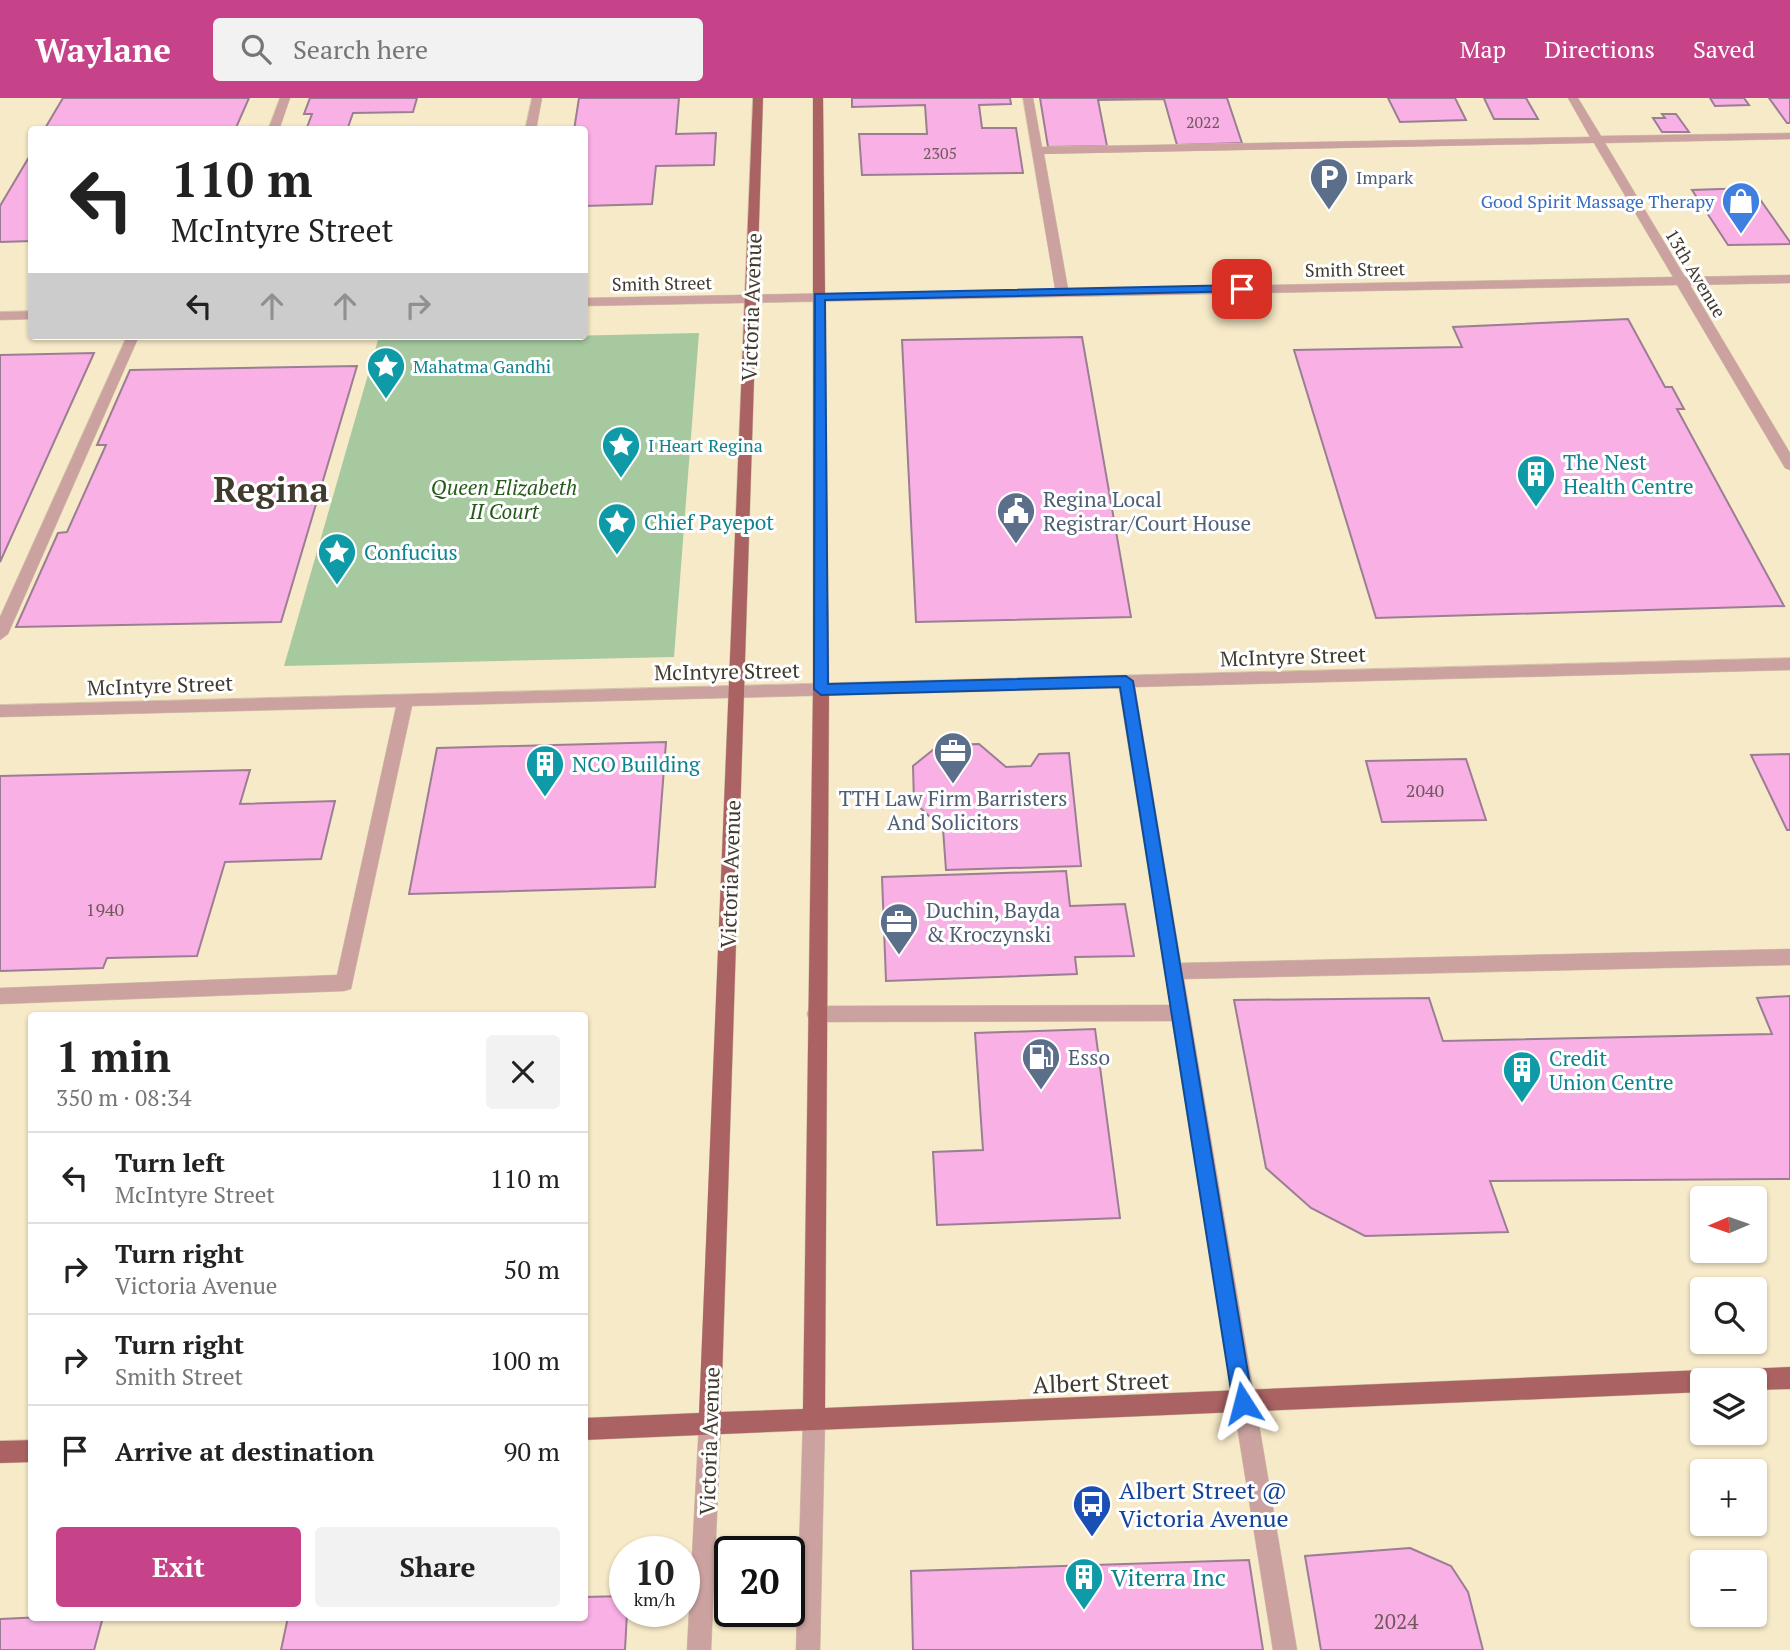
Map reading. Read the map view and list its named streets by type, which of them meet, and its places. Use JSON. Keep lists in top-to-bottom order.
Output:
{
  "streets": {
    "main road": ["Victoria Avenue", "Albert Street"],
    "street": ["Smith Street", "13th Avenue", "McIntyre Street"]
  },
  "crossings": [
    ["Smith Street", "13th Avenue"],
    ["Smith Street", "Victoria Avenue"],
    ["Victoria Avenue", "McIntyre Street"],
    ["Victoria Avenue", "Albert Street"]
  ],
  "districts": ["Regina"],
  "parks": ["Queen Elizabeth II Court"],
  "places": {
    "parking": ["Impark"],
    "shop": ["Good Spirit Massage Therapy"],
    "place": [
      "Mahatma Gandhi",
      "I Heart Regina",
      "Chief Payepot",
      "Confucius"
    ],
    "building": [
      "The Nest Health Centre",
      "NCO Building",
      "Credit Union Centre",
      "Viterra Inc"
    ],
    "public building": ["Regina Local Registrar/Court House"],
    "office": ["TTH Law Firm Barristers And Solicitors", "Duchin, Bayda & Kroczynski"],
    "fuel station": ["Esso"],
    "bus stop": ["Albert Street @ Victoria Avenue"]
  },
  "house_numbers": [
    "2022",
    "2305",
    "2040",
    "1940",
    "2024"
  ],
  "north": "left",
  "page": {
    "header": "Waylane",
    "search": "Search here",
    "nav": ["Map", "Directions", "Saved"],
    "turn": ["110 m", "McIntyre Street"],
    "heading": ["1 min", "350 m · 08:34"],
    "list": [
      {
        "name": "Turn left",
        "note": "McIntyre Street",
        "value": "110 m"
      },
      {
        "name": "Turn right",
        "note": "Victoria Avenue",
        "value": "50 m"
      },
      {
        "name": "Turn right",
        "note": "Smith Street",
        "value": "100 m"
      },
      {
        "name": "Arrive at destination",
        "value": "90 m"
      }
    ],
    "map_buttons": ["+", "−"],
    "buttons": ["Exit", "Share"],
    "speed": "10 km/h",
    "limit": "20"
  }
}
